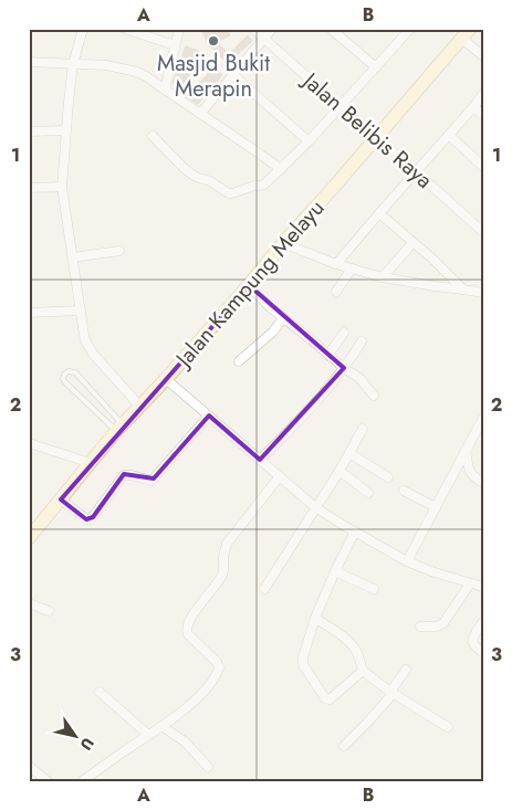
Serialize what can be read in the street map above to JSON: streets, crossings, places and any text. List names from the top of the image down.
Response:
{
  "streets": {
    "main road": ["Jalan Kampung Melayu"],
    "street": ["Jalan Belibis Raya"]
  },
  "crossings": [
    ["Jalan Belibis Raya", "Jalan Kampung Melayu"]
  ],
  "places": ["Masjid Bukit Merapin"],
  "north": "bottom right",
  "grid": {
    "columns": ["A", "B"],
    "rows": ["1", "2", "3"]
  }
}
